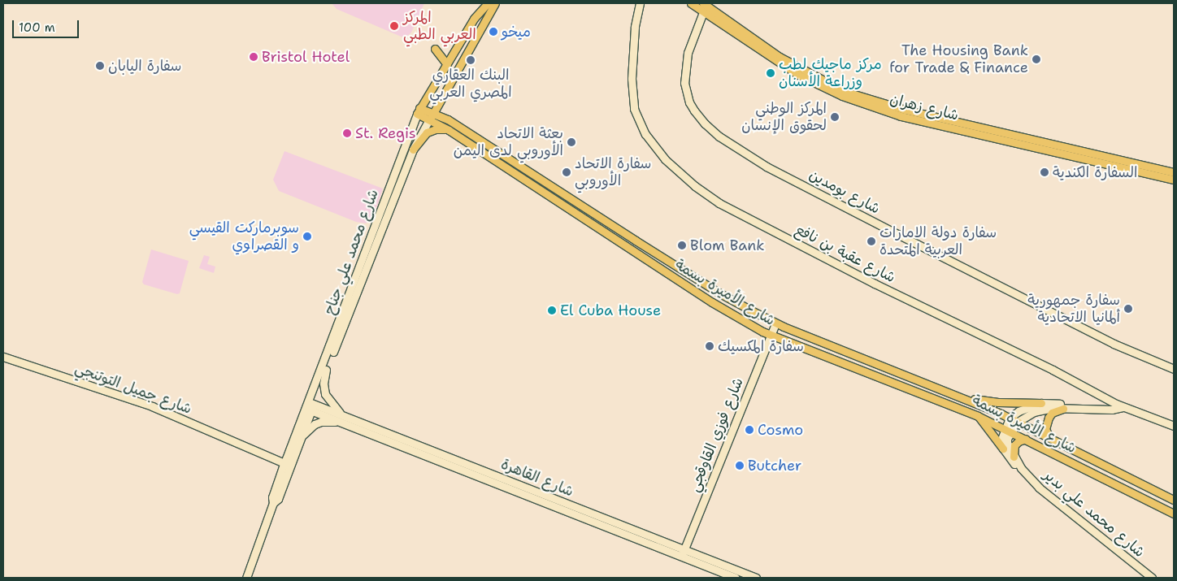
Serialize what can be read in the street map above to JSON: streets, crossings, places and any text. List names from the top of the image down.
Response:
{
  "streets": {
    "main road": ["شارع زهران", "شارع محمد علي جناح", "شارع الأميرة بسمة"],
    "street": [
      "شارع بومدين",
      "شارع عقبة بن نافع",
      "شارع جميل التوتنجي",
      "شارع فوزي القاوقجي",
      "شارع القاهرة",
      "شارع محمد علي بدير"
    ]
  },
  "crossings": [
    ["شارع زهران", "شارع بومدين"],
    ["شارع محمد علي جناح", "شارع الأميرة بسمة"],
    ["شارع محمد علي جناح", "شارع جميل التوتنجي"],
    ["شارع محمد علي جناح", "شارع القاهرة"],
    ["شارع الأميرة بسمة", "شارع فوزي القاوقجي"],
    ["شارع الأميرة بسمة", "شارع محمد علي بدير"],
    ["شارع فوزي القاوقجي", "شارع القاهرة"]
  ],
  "places": [
    "المركز العربي الطبي",
    "ميخو",
    "Bristol Hotel",
    "The Housing Bank for Trade & Finance",
    "البنك العقاري المصري العربي",
    "سفارة اليابان",
    "مركز ماجيك لطب وزراعة الأسنان",
    "المركز الوطني لحقوق الإنسان",
    "St. Regis",
    "بعثة الاتحاد الأوروبي لدى اليمن",
    "سفارة الاتحاد الأوروبي",
    "السفارة الكندية",
    "سوبرماركت القيسي و القصراوي",
    "سفارة دولة الامارات العربية المتحدة",
    "Blom Bank",
    "سفارة جمهورية ألمانيا الاتحادية",
    "El Cuba House",
    "سفارة المكسيك",
    "Cosmo",
    "Butcher"
  ],
  "scale_bar": "100 m"
}
